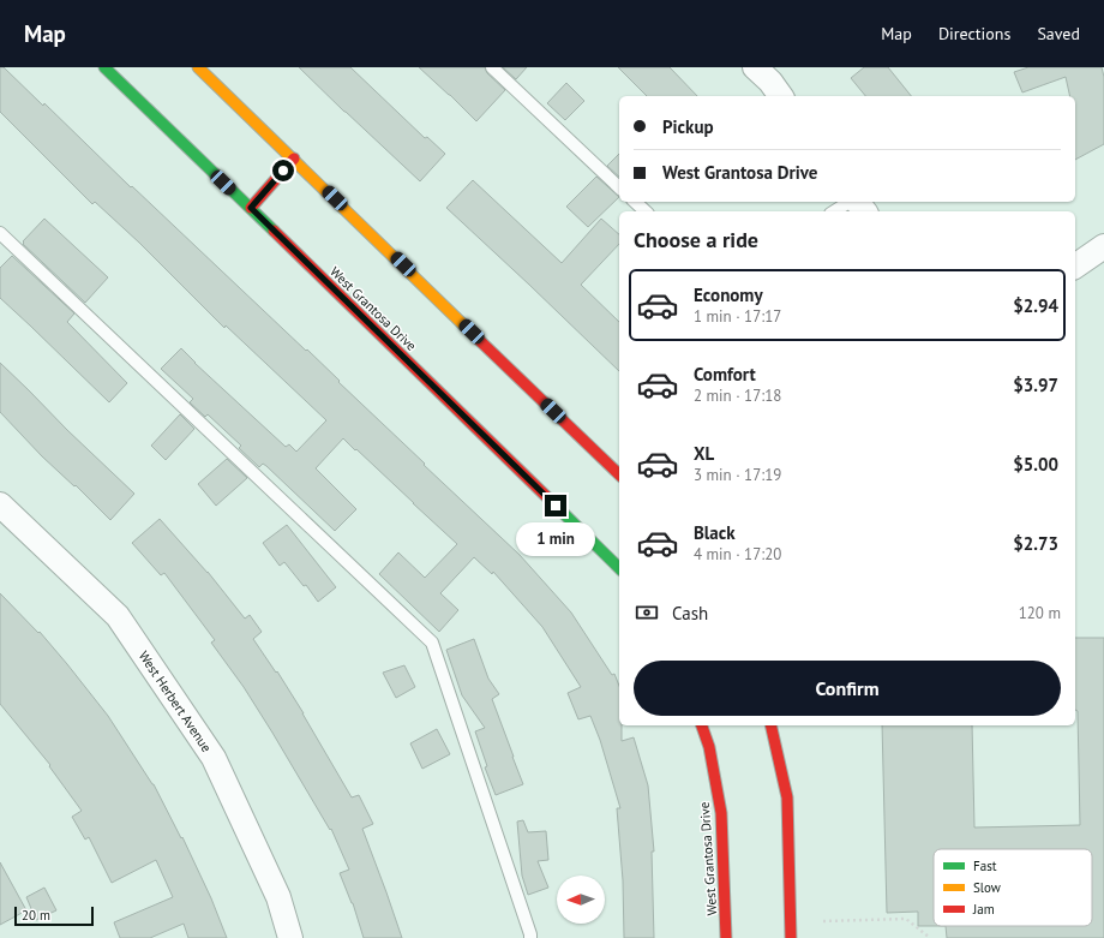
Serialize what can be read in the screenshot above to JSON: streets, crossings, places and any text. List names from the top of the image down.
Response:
{
  "streets": {
    "street": ["West Grantosa Drive", "West Herbert Avenue"]
  },
  "legend": ["Fast", "Slow", "Jam"],
  "scale_bar": "20 m",
  "north": "left",
  "page": {
    "header": "Map",
    "nav": ["Map", "Directions", "Saved"],
    "banner": ["Pickup", "West Grantosa Drive"],
    "heading": "Choose a ride",
    "list": [
      {
        "name": "Economy",
        "note": "1 min · 17:17",
        "value": "$2.94"
      },
      {
        "name": "Comfort",
        "note": "2 min · 17:18",
        "value": "$3.97"
      },
      {
        "name": "XL",
        "note": "3 min · 17:19",
        "value": "$5.00"
      },
      {
        "name": "Black",
        "note": "4 min · 17:20",
        "value": "$2.73"
      }
    ],
    "bubble": "1 min",
    "pay": ["Cash", "120 m"],
    "buttons": "Confirm",
    "scale": "20 m"
  }
}
